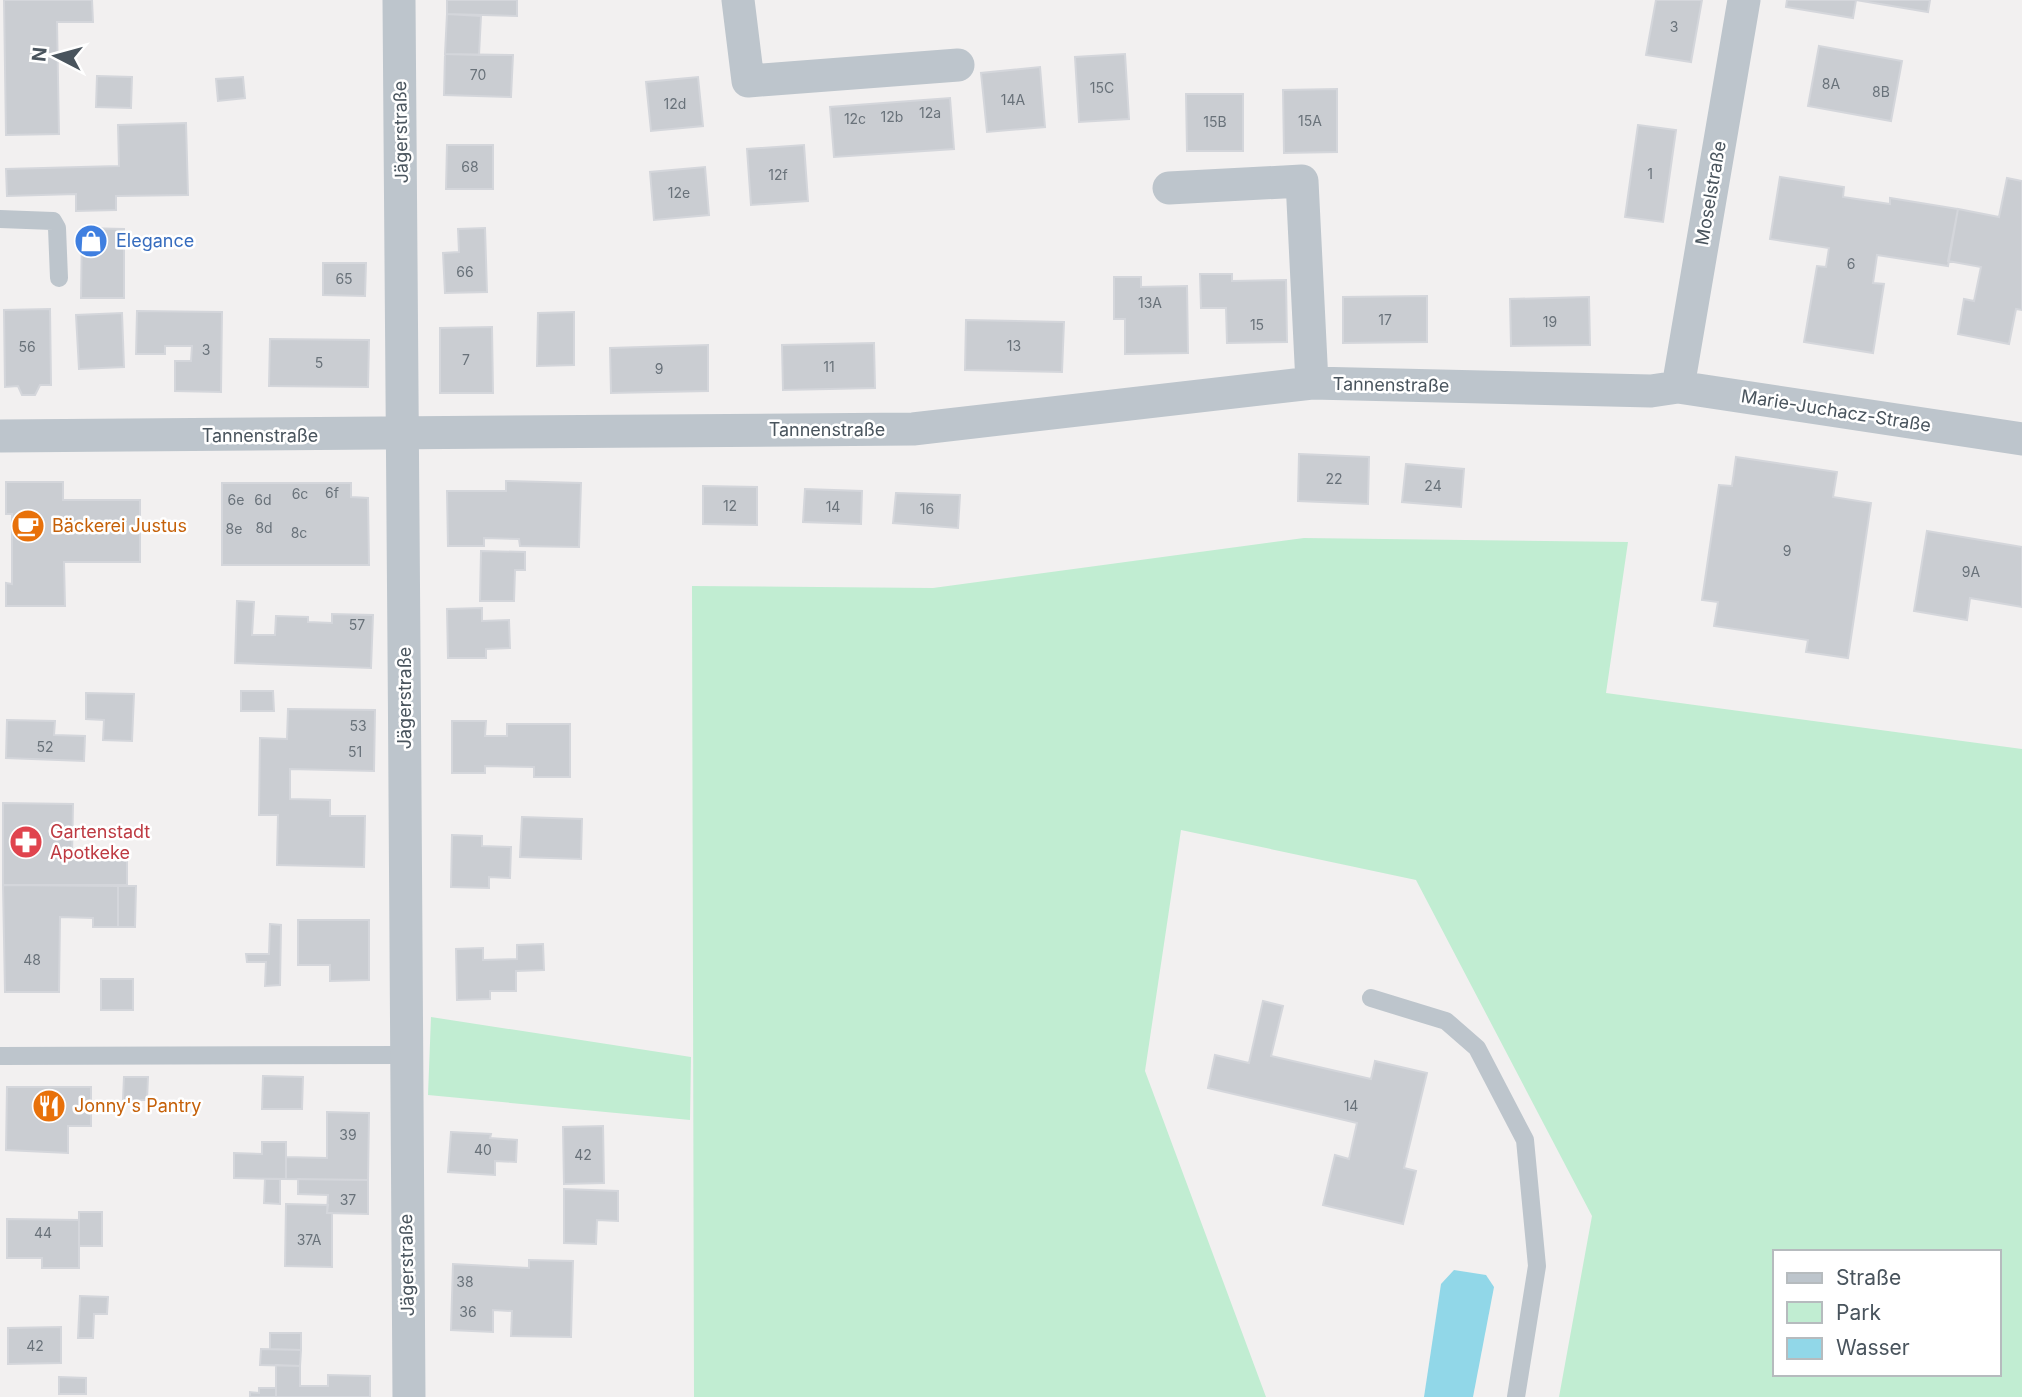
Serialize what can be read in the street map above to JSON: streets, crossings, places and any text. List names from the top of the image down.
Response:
{
  "streets": {
    "street": [
      "Jägerstraße",
      "Moselstraße",
      "Tannenstraße",
      "Marie-Juchacz-Straße"
    ]
  },
  "crossings": [
    ["Jägerstraße", "Tannenstraße"],
    ["Moselstraße", "Tannenstraße"],
    ["Moselstraße", "Marie-Juchacz-Straße"],
    ["Tannenstraße", "Marie-Juchacz-Straße"]
  ],
  "places": {
    "shop": ["Elegance"],
    "cafe": ["Bäckerei Justus"],
    "pharmacy": ["Gartenstadt Apotkeke"],
    "restaurant": ["Jonny's Pantry"]
  },
  "house_numbers": [
    "3",
    "70",
    "8A",
    "15C",
    "8B",
    "14A",
    "12d",
    "12a",
    "12b",
    "12c",
    "15A",
    "15B",
    "68",
    "1",
    "12f",
    "12e",
    "6",
    "66",
    "65",
    "13A",
    "17",
    "19",
    "15",
    "13",
    "56",
    "3",
    "7",
    "5",
    "11",
    "9",
    "22",
    "24",
    "6f",
    "6c",
    "6e",
    "6d",
    "12",
    "14",
    "16",
    "8d",
    "8e",
    "8c",
    "9",
    "9A",
    "57",
    "53",
    "52",
    "51",
    "48",
    "14",
    "39",
    "40",
    "42",
    "37",
    "44",
    "37A",
    "38",
    "36",
    "42"
  ],
  "legend": ["Straße", "Park", "Wasser"],
  "north": "left"
}
